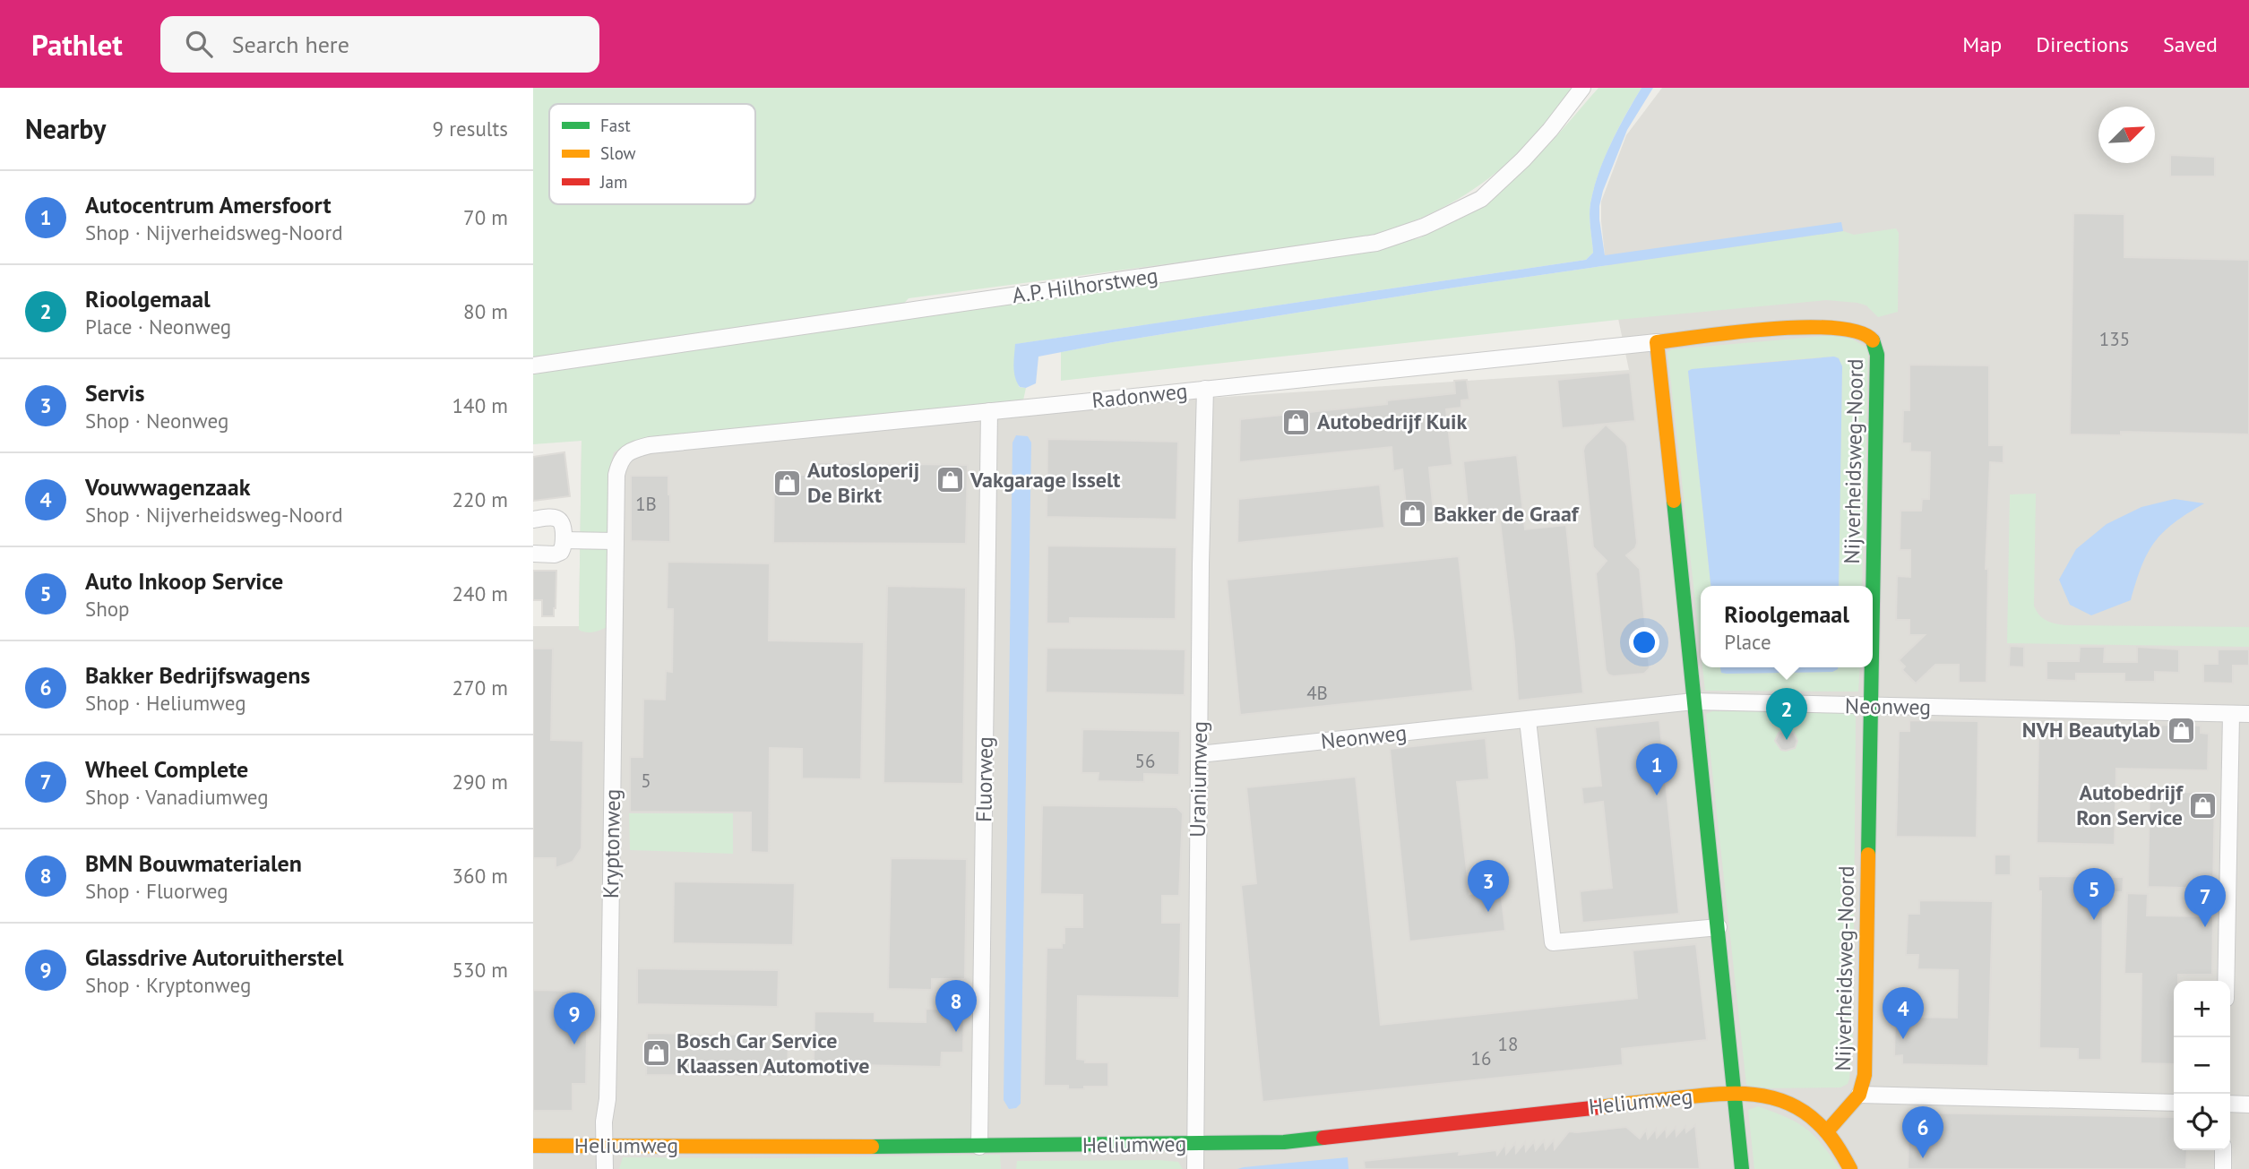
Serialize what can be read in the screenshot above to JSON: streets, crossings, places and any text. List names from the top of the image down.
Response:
{
  "streets": {
    "street": [
      "A.P. Hilhorstweg",
      "Radonweg",
      "Nijverheidsweg-Noord",
      "Neonweg",
      "Fluorweg",
      "Uraniumweg",
      "Kryptonweg",
      "Heliumweg"
    ]
  },
  "crossings": [
    ["Radonweg", "Nijverheidsweg-Noord"],
    ["Radonweg", "Fluorweg"],
    ["Radonweg", "Uraniumweg"],
    ["Radonweg", "Kryptonweg"],
    ["Nijverheidsweg-Noord", "Neonweg"],
    ["Neonweg", "Uraniumweg"],
    ["Fluorweg", "Heliumweg"],
    ["Uraniumweg", "Heliumweg"],
    ["Kryptonweg", "Heliumweg"]
  ],
  "places": {
    "shop": [
      "Autobedrijf Kuik",
      "Vakgarage Isselt",
      "Autosloperij De Birkt",
      "Bakker de Graaf",
      "NVH Beautylab",
      "Autobedrijf Ron Service",
      "Bosch Car Service Klaassen Automotive"
    ]
  },
  "house_numbers": [
    "135",
    "1B",
    "4B",
    "56",
    "5",
    "18",
    "16"
  ],
  "legend": ["Fast", "Slow", "Jam"],
  "north": "top right",
  "page": {
    "header": "Pathlet",
    "search": "Search here",
    "nav": ["Map", "Directions", "Saved"],
    "heading": ["Nearby", "9 results"],
    "list": [
      {
        "mark": "1",
        "name": "Autocentrum Amersfoort",
        "note": "Shop · Nijverheidsweg-Noord",
        "value": "70 m"
      },
      {
        "mark": "2",
        "name": "Rioolgemaal",
        "note": "Place · Neonweg",
        "value": "80 m"
      },
      {
        "mark": "3",
        "name": "Servis",
        "note": "Shop · Neonweg",
        "value": "140 m"
      },
      {
        "mark": "4",
        "name": "Vouwwagenzaak",
        "note": "Shop · Nijverheidsweg-Noord",
        "value": "220 m"
      },
      {
        "mark": "5",
        "name": "Auto Inkoop Service",
        "note": "Shop",
        "value": "240 m"
      },
      {
        "mark": "6",
        "name": "Bakker Bedrijfswagens",
        "note": "Shop · Heliumweg",
        "value": "270 m"
      },
      {
        "mark": "7",
        "name": "Wheel Complete",
        "note": "Shop · Vanadiumweg",
        "value": "290 m"
      },
      {
        "mark": "8",
        "name": "BMN Bouwmaterialen",
        "note": "Shop · Fluorweg",
        "value": "360 m"
      },
      {
        "mark": "9",
        "name": "Glassdrive Autoruitherstel",
        "note": "Shop · Kryptonweg",
        "value": "530 m"
      }
    ],
    "popup": ["Rioolgemaal", "Place"],
    "pins": [
      "2",
      "1",
      "3",
      "5",
      "7",
      "8",
      "4",
      "9",
      "6"
    ],
    "map_buttons": ["+", "−"]
  }
}
